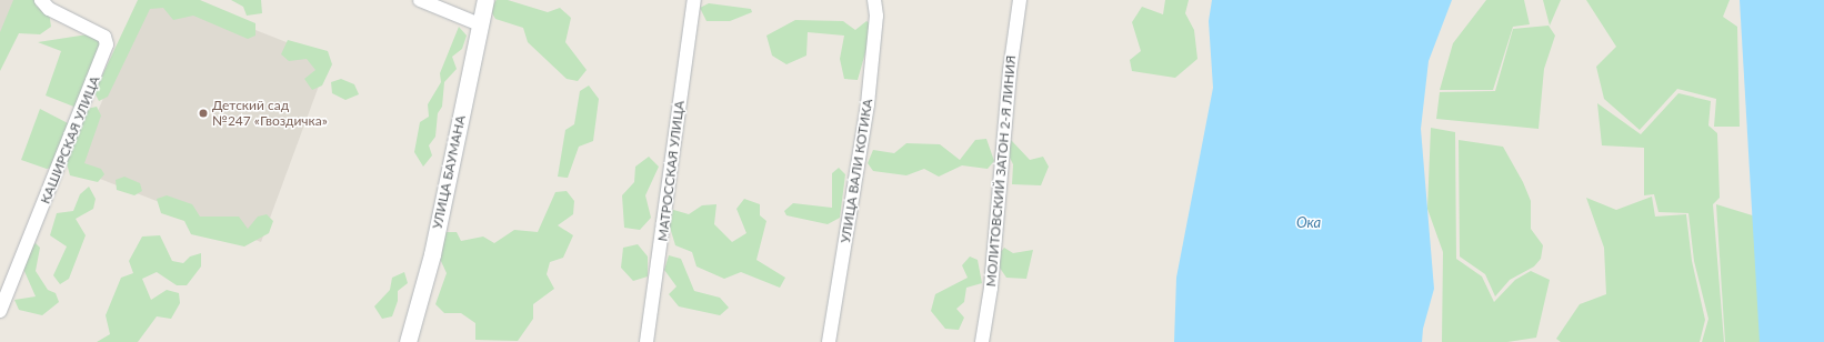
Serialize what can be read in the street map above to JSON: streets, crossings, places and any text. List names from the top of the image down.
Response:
{
  "streets": {
    "street": [
      "КАШИРСКАЯ УЛИЦА",
      "МАТРОССКАЯ УЛИЦА",
      "УЛИЦА ВАЛИ КОТИКА",
      "МОЛИТОВСКИЙ ЗАТОН 2-Я ЛИНИЯ",
      "УЛИЦА БАУМАНА"
    ]
  },
  "water": ["Ока"],
  "places": ["Детский сад №247 «Гвоздичка»"]
}
